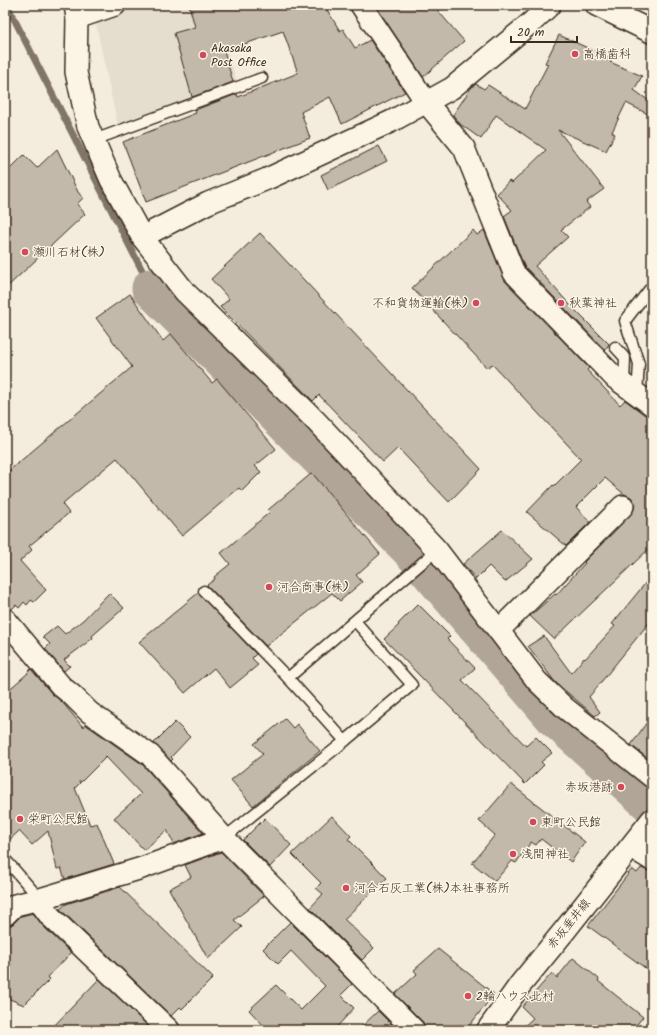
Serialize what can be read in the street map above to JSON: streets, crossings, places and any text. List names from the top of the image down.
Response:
{
  "streets": {
    "main road": ["赤坂垂井線"]
  },
  "places": [
    "高橋歯科",
    "Akasaka Post Office",
    "瀬川石材(株)",
    "不和貨物運輸(株)",
    "秋葉神社",
    "河合商事(株)",
    "赤坂港跡",
    "栄町公民館",
    "東町公民館",
    "浅間神社",
    "河合石灰工業(株)本社事務所",
    "2輪ハウス北村"
  ],
  "scale_bar": "20 m"
}
